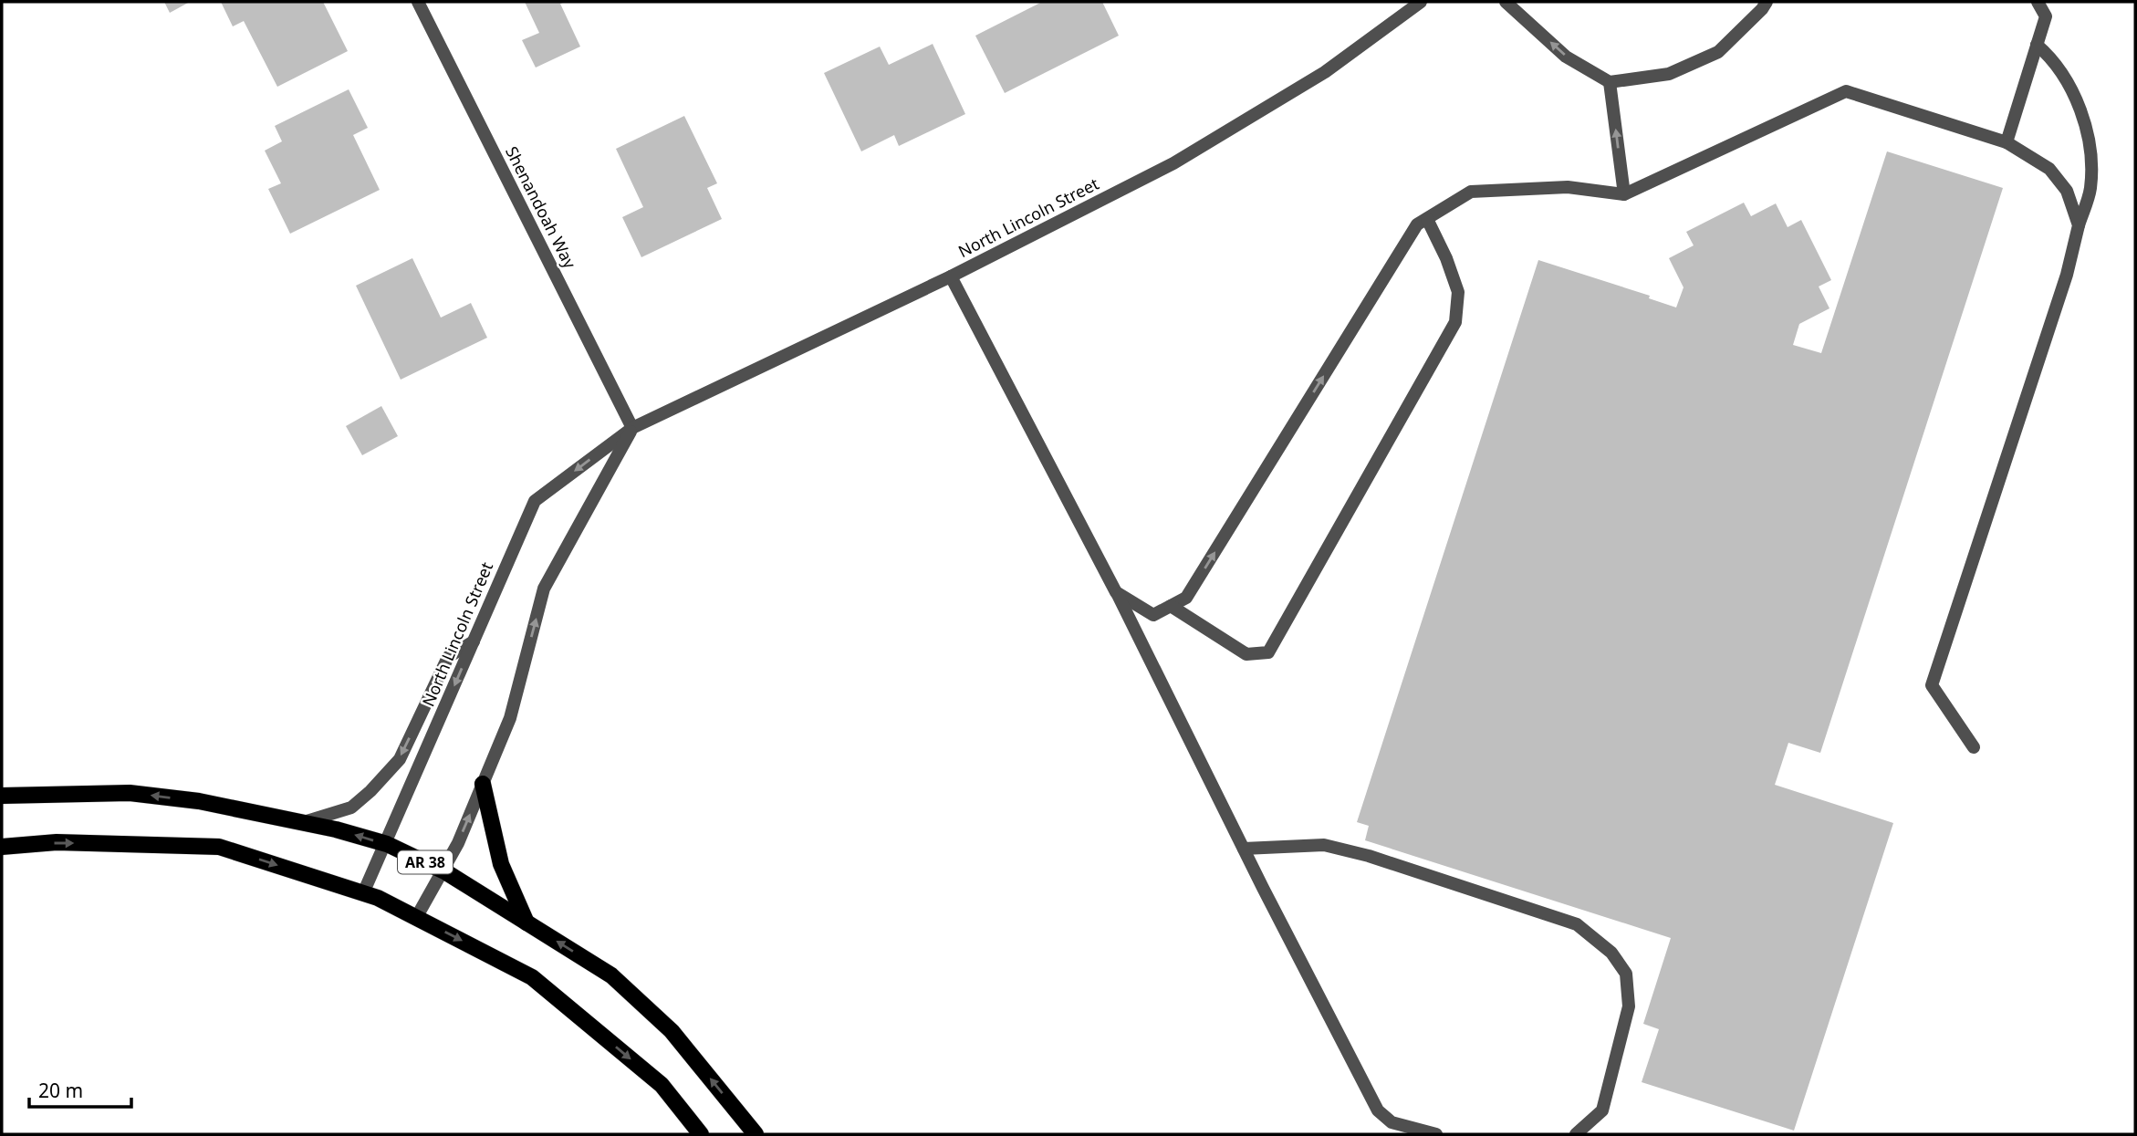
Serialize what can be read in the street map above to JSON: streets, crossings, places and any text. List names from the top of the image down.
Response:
{
  "streets": {
    "main road": ["AR 38"],
    "street": ["Shenandoah Way", "North Lincoln Street"]
  },
  "crossings": [
    ["Shenandoah Way", "North Lincoln Street"],
    ["North Lincoln Street", "AR 38"]
  ],
  "scale_bar": "20 m"
}
